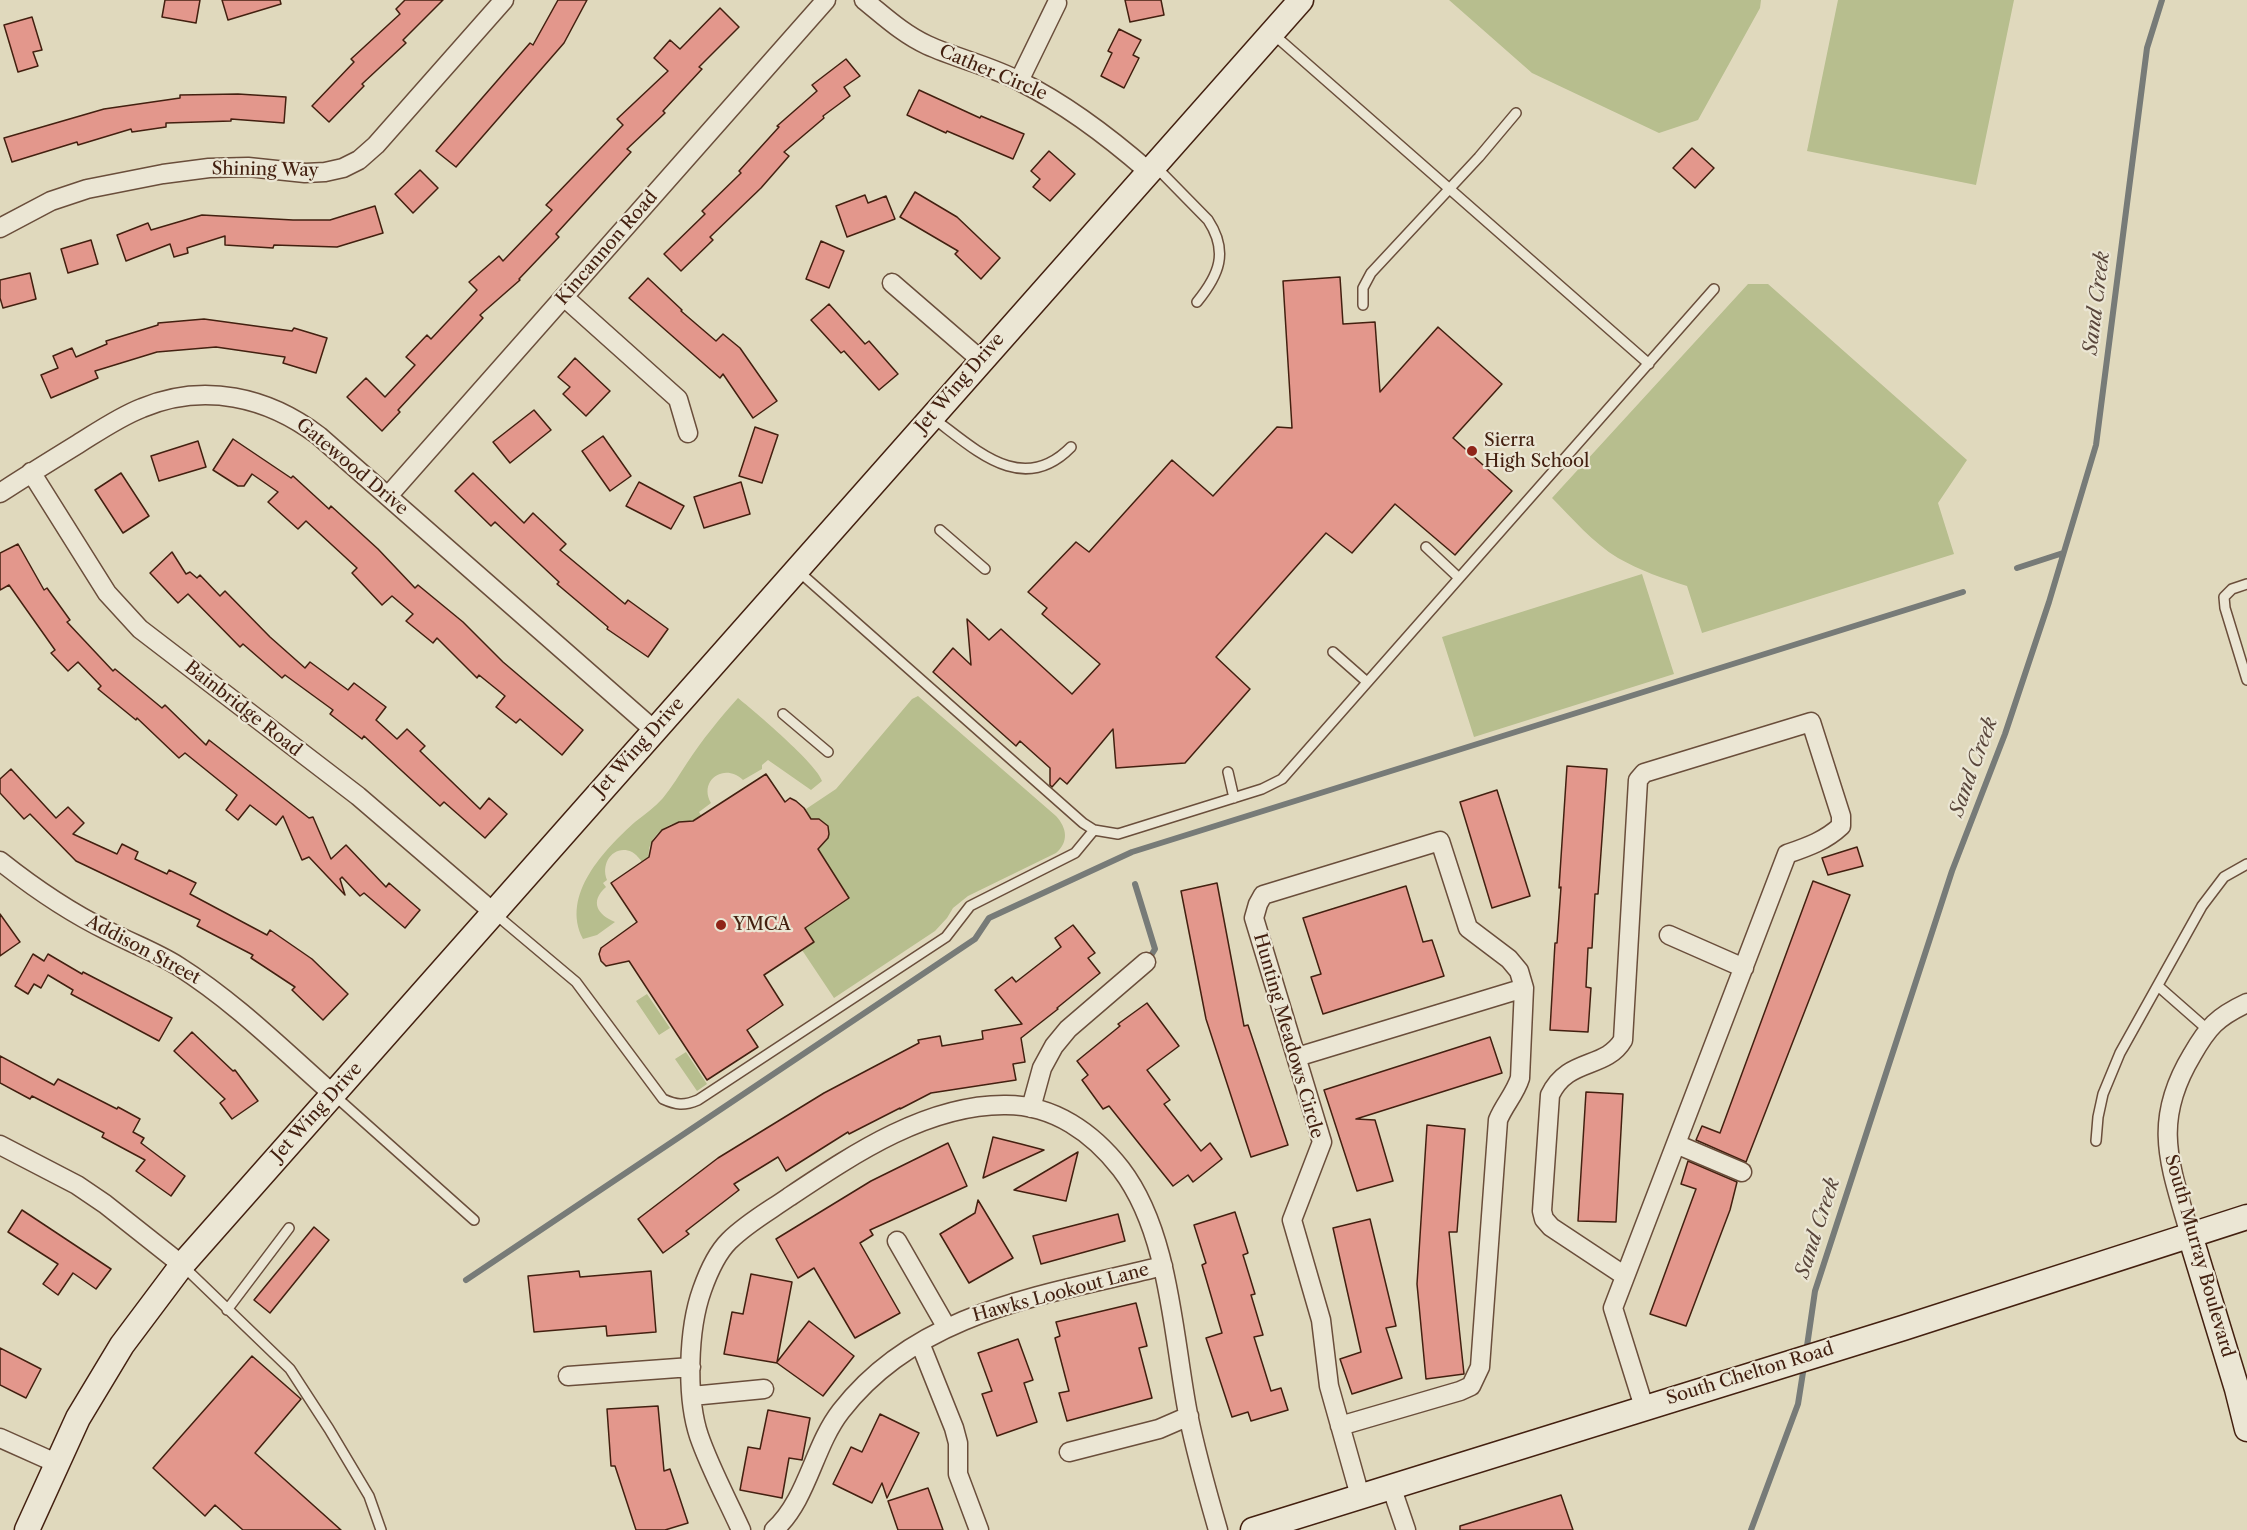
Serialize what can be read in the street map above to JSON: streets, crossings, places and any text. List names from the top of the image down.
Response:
{
  "streets": {
    "main road": ["Jet Wing Drive", "South Murray Boulevard", "South Chelton Road"],
    "street": [
      "Cather Circle",
      "Shining Way",
      "Kincannon Road",
      "Gatewood Drive",
      "Bainbridge Road",
      "Addison Street",
      "Hunting Meadows Circle",
      "Hawks Lookout Lane"
    ]
  },
  "crossings": [
    ["Cather Circle", "Jet Wing Drive"],
    ["Kincannon Road", "Gatewood Drive"],
    ["Jet Wing Drive", "Gatewood Drive"],
    ["Jet Wing Drive", "Bainbridge Road"],
    ["Jet Wing Drive", "Addison Street"],
    ["Gatewood Drive", "Bainbridge Road"],
    ["Hunting Meadows Circle", "South Chelton Road"],
    ["South Murray Boulevard", "South Chelton Road"]
  ],
  "water": ["Sand Creek"],
  "places": ["Sierra High School", "YMCA"]
}
